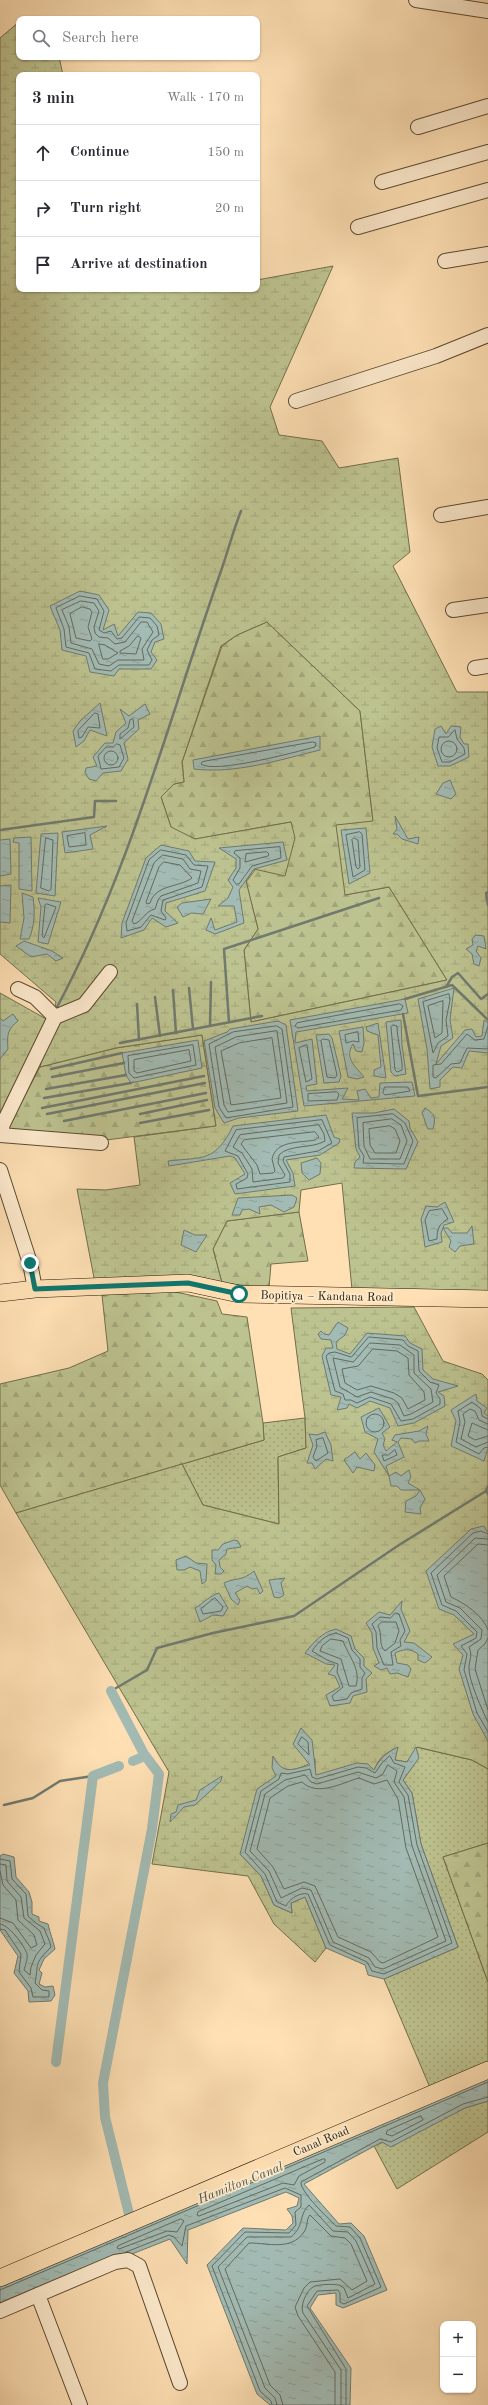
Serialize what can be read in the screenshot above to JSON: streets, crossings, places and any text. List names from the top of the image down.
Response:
{
  "streets": {
    "main road": ["Bopitiya – Kandana Road", "Canal Road"]
  },
  "water": ["Hamilton Canal"],
  "page": {
    "search": "Search here",
    "heading": ["3 min", "Walk · 170 m"],
    "list": [
      ["Continue", "150 m"],
      ["Turn right", "20 m"],
      "Arrive at destination"
    ],
    "map_buttons": ["+", "−"]
  }
}
